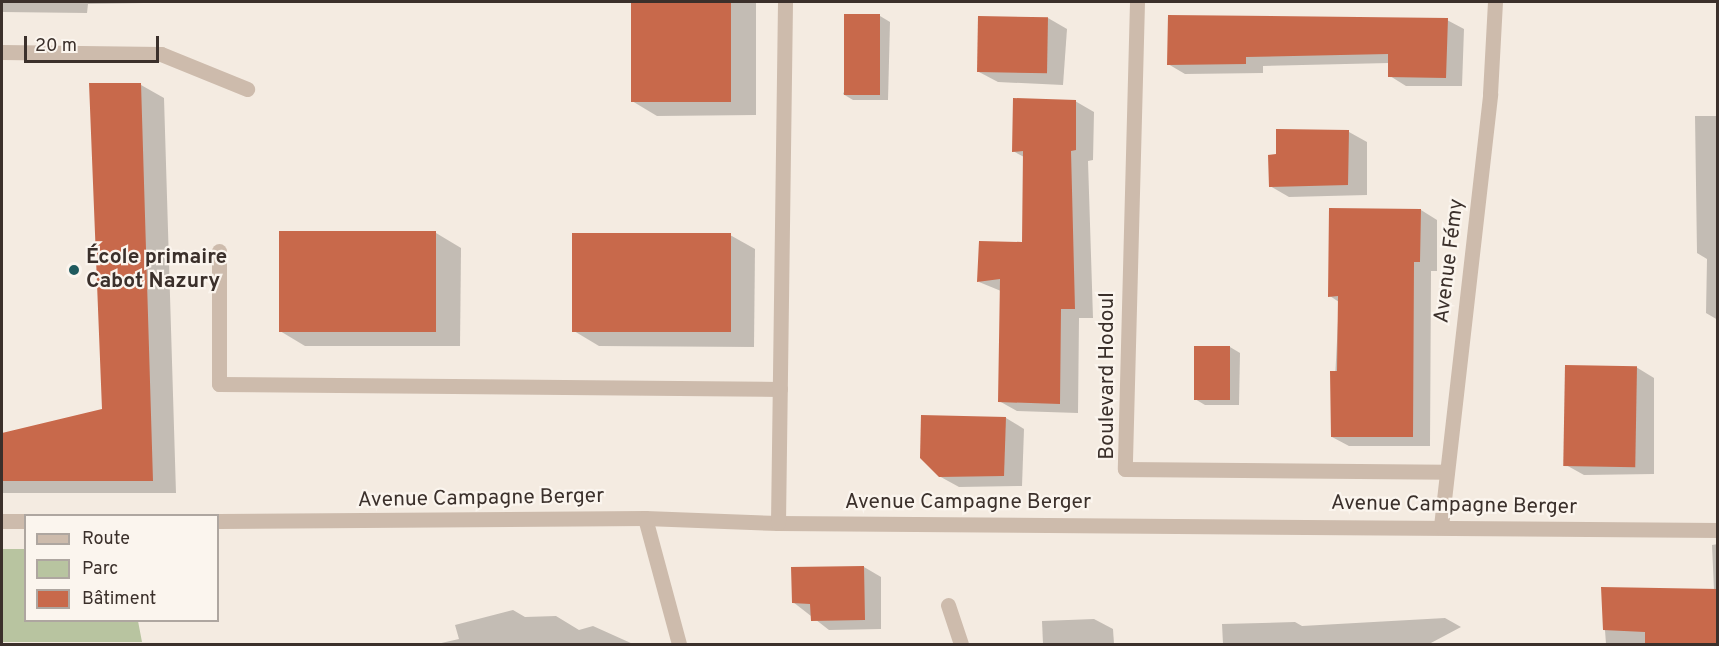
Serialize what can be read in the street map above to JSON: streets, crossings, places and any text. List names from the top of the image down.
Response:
{
  "streets": {
    "street": ["Avenue Fémy", "Boulevard Hodoul", "Avenue Campagne Berger"]
  },
  "crossings": [
    ["Avenue Fémy", "Boulevard Hodoul"],
    ["Avenue Fémy", "Avenue Campagne Berger"]
  ],
  "places": ["École primaire Cabot Nazury"],
  "legend": ["Route", "Parc", "Bâtiment"],
  "scale_bar": "20 m"
}
